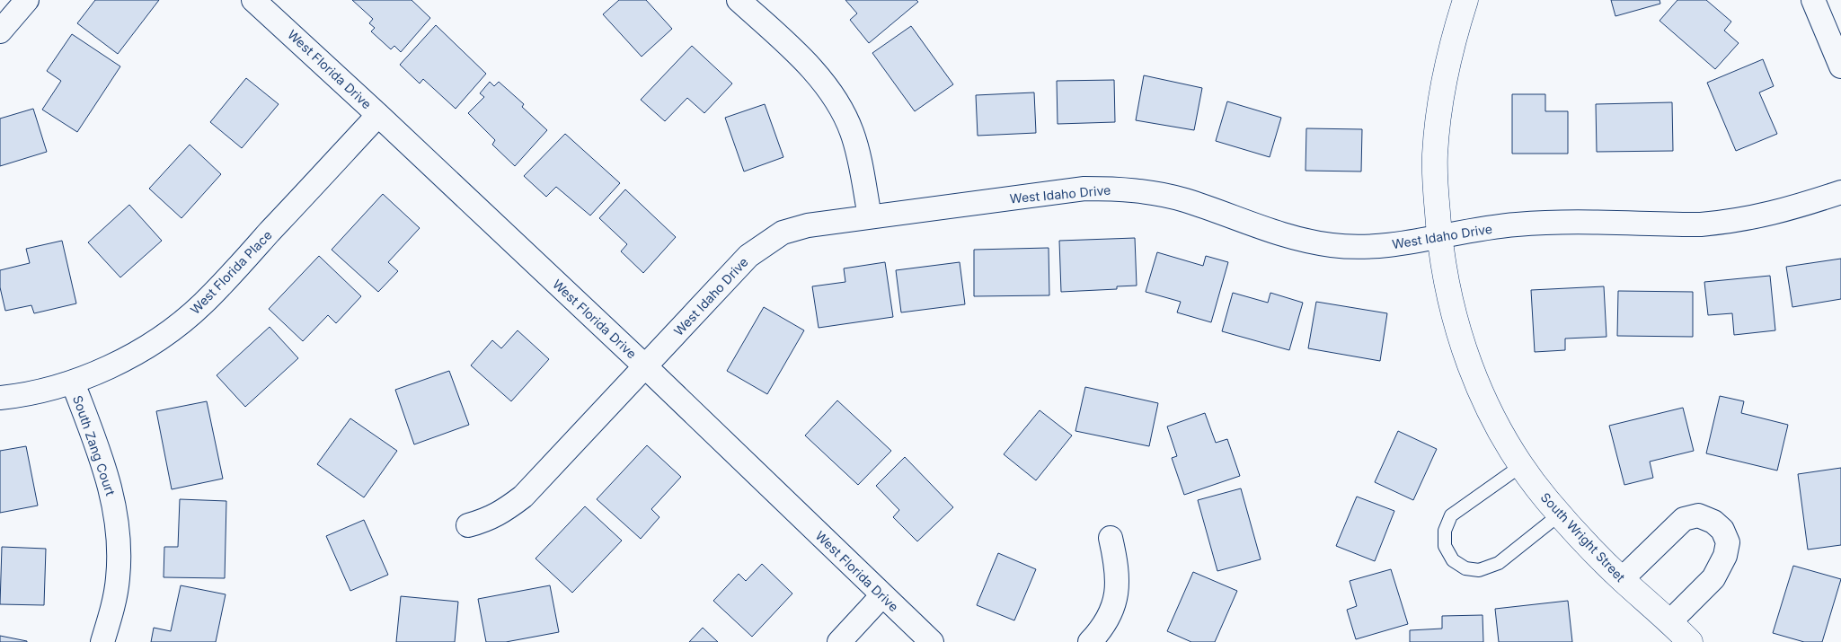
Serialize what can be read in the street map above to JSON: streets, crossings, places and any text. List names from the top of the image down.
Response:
{
  "streets": {
    "street": [
      "West Florida Drive",
      "West Idaho Drive",
      "West Florida Place",
      "South Zang Court",
      "South Wright Street"
    ]
  },
  "crossings": [
    ["West Florida Drive", "West Idaho Drive"],
    ["West Florida Drive", "West Florida Place"],
    ["West Idaho Drive", "South Wright Street"],
    ["West Florida Place", "South Zang Court"]
  ]
}
